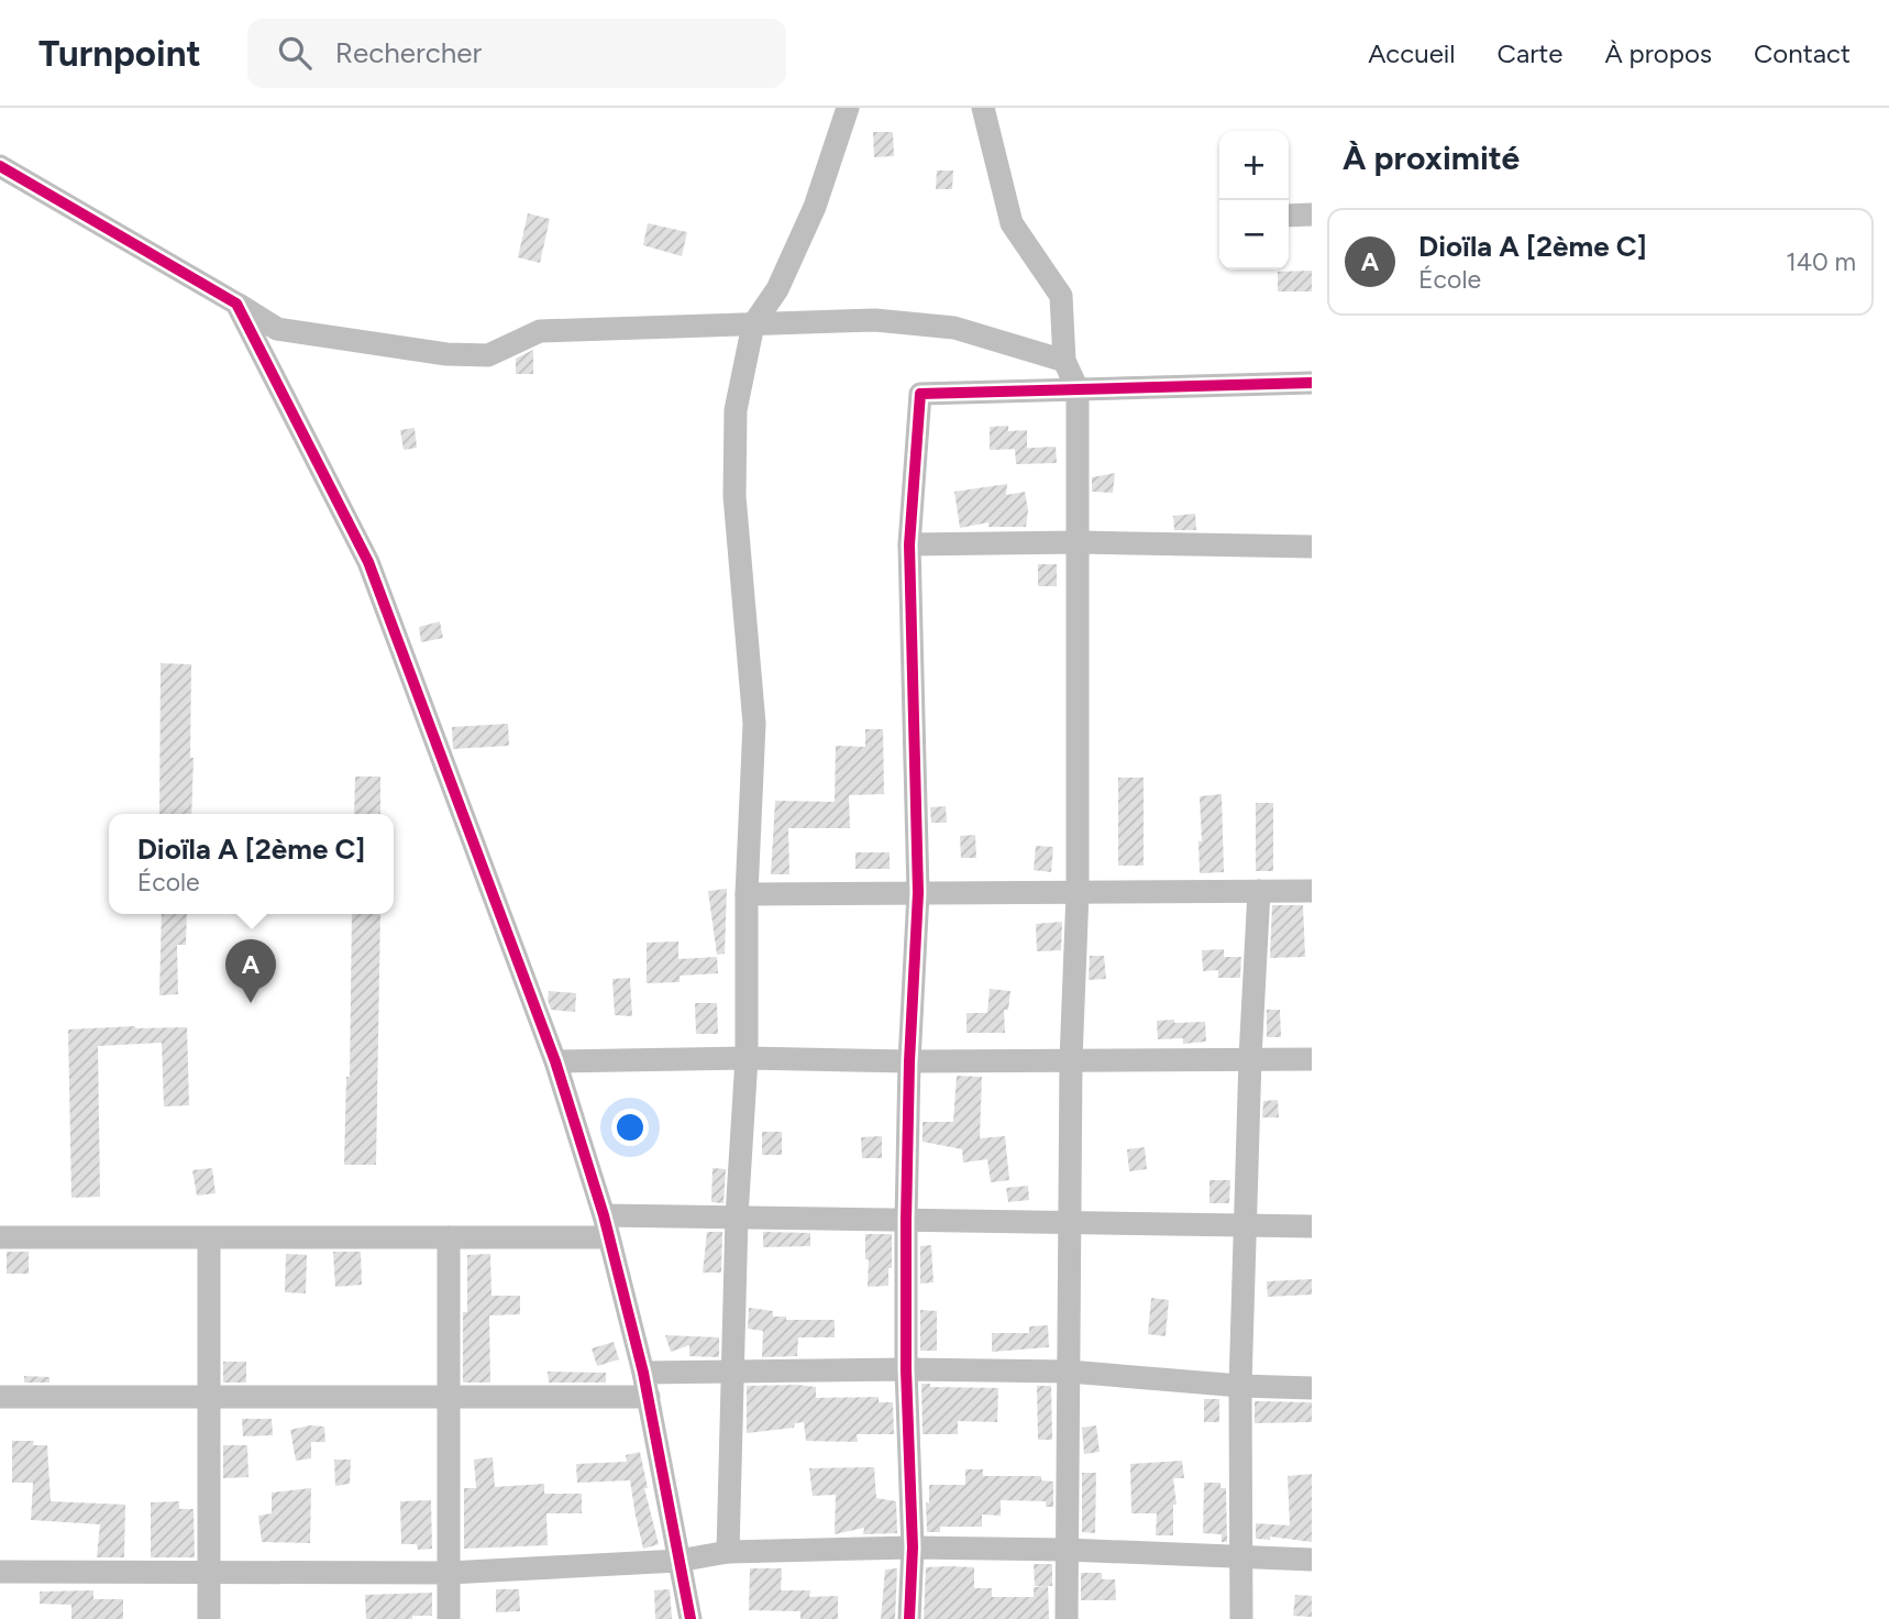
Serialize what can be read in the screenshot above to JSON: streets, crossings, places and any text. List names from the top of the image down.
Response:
{
  "page": {
    "header": "Turnpoint",
    "search": "Rechercher",
    "nav": [
      "Accueil",
      "Carte",
      "À propos",
      "Contact"
    ],
    "heading": "À proximité",
    "map_buttons": ["+", "−"],
    "list": [
      {
        "mark": "A",
        "name": "Dioïla A [2ème C]",
        "note": "École",
        "value": "140 m"
      }
    ],
    "popup": ["Dioïla A [2ème C]", "École"],
    "pins": "A"
  }
}
